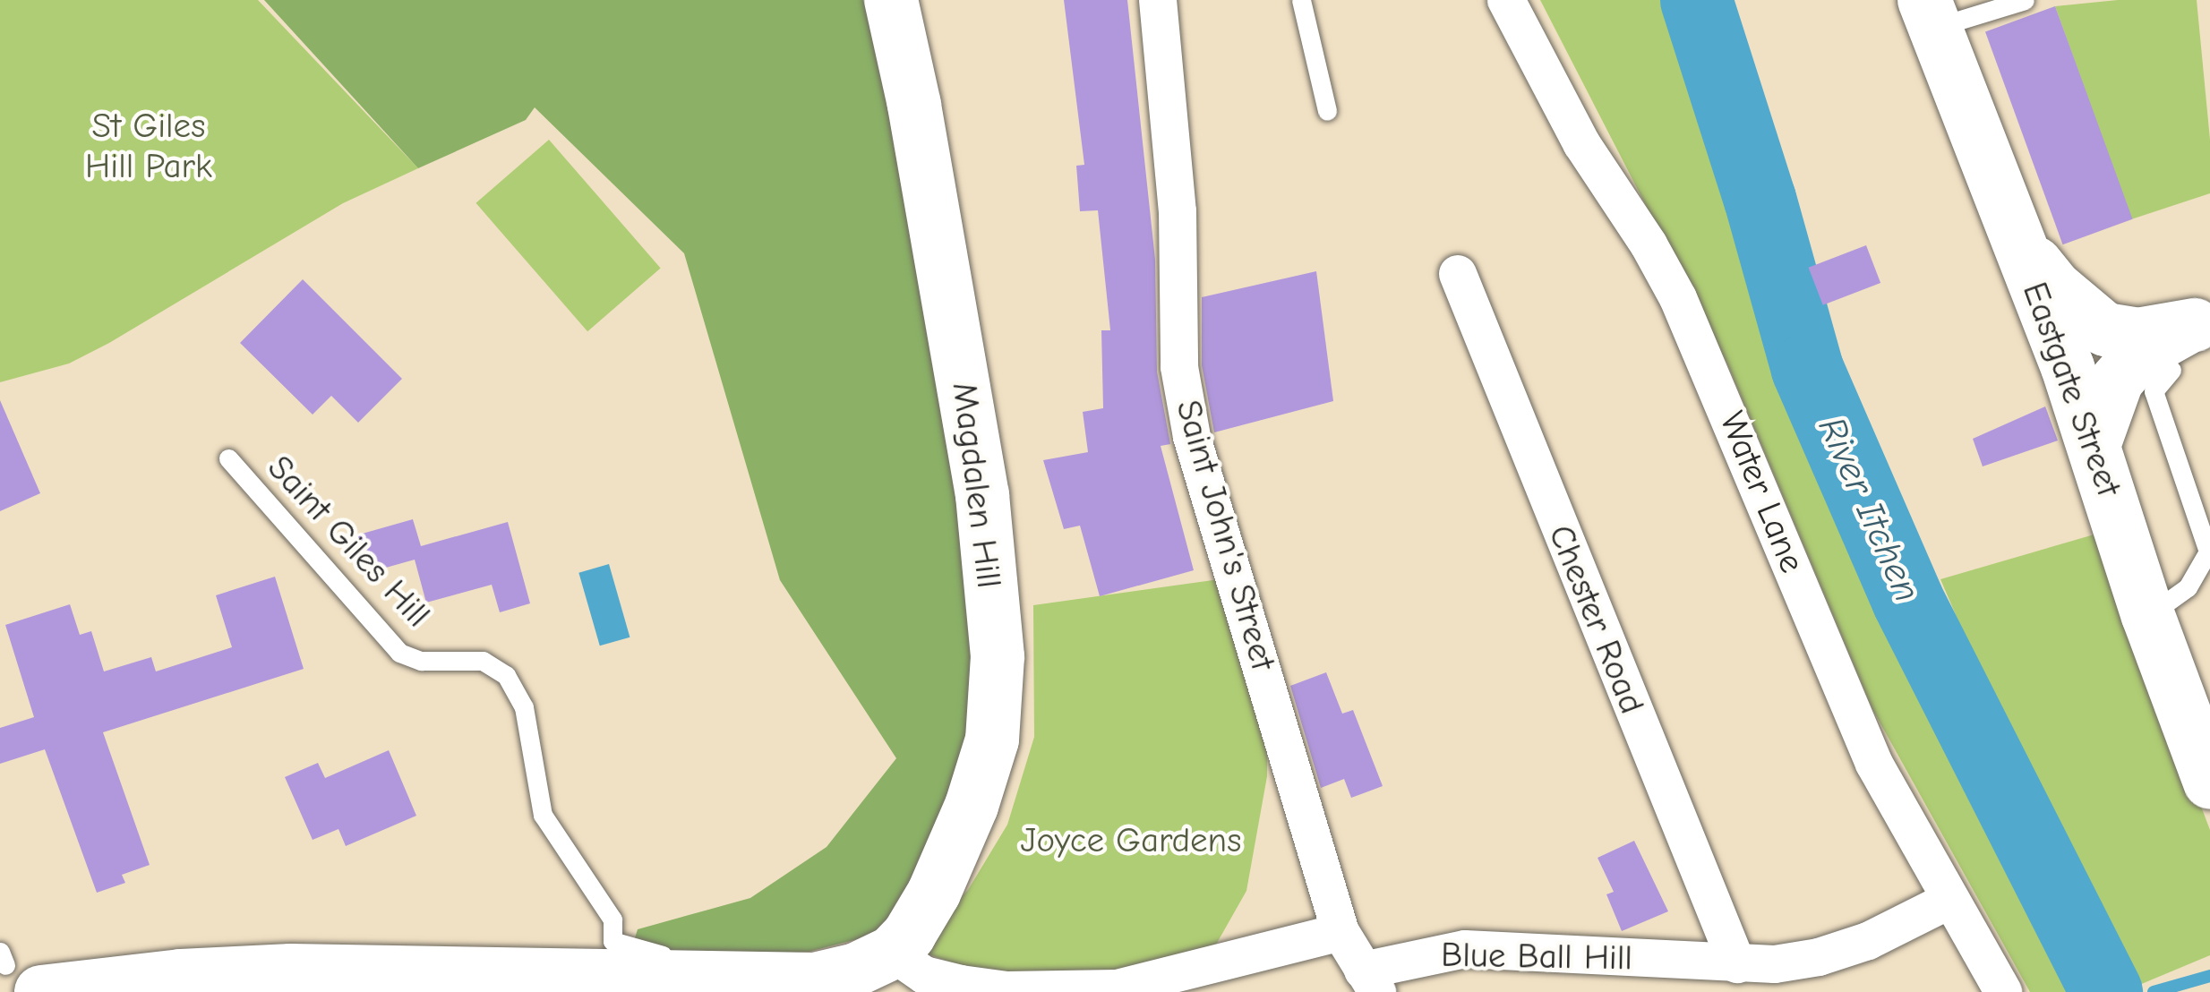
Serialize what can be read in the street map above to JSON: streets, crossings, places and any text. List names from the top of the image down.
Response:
{
  "streets": {
    "main road": ["Eastgate Street", "Magdalen Hill"],
    "street": [
      "Water Lane",
      "Saint John's Street",
      "Chester Road",
      "Blue Ball Hill"
    ],
    "lane": ["Saint Giles Hill"]
  },
  "crossings": [
    ["Water Lane", "Blue Ball Hill"],
    ["Saint John's Street", "Blue Ball Hill"],
    ["Chester Road", "Blue Ball Hill"]
  ],
  "water": ["River Itchen"],
  "parks": ["St Giles Hill Park", "Joyce Gardens"]
}
